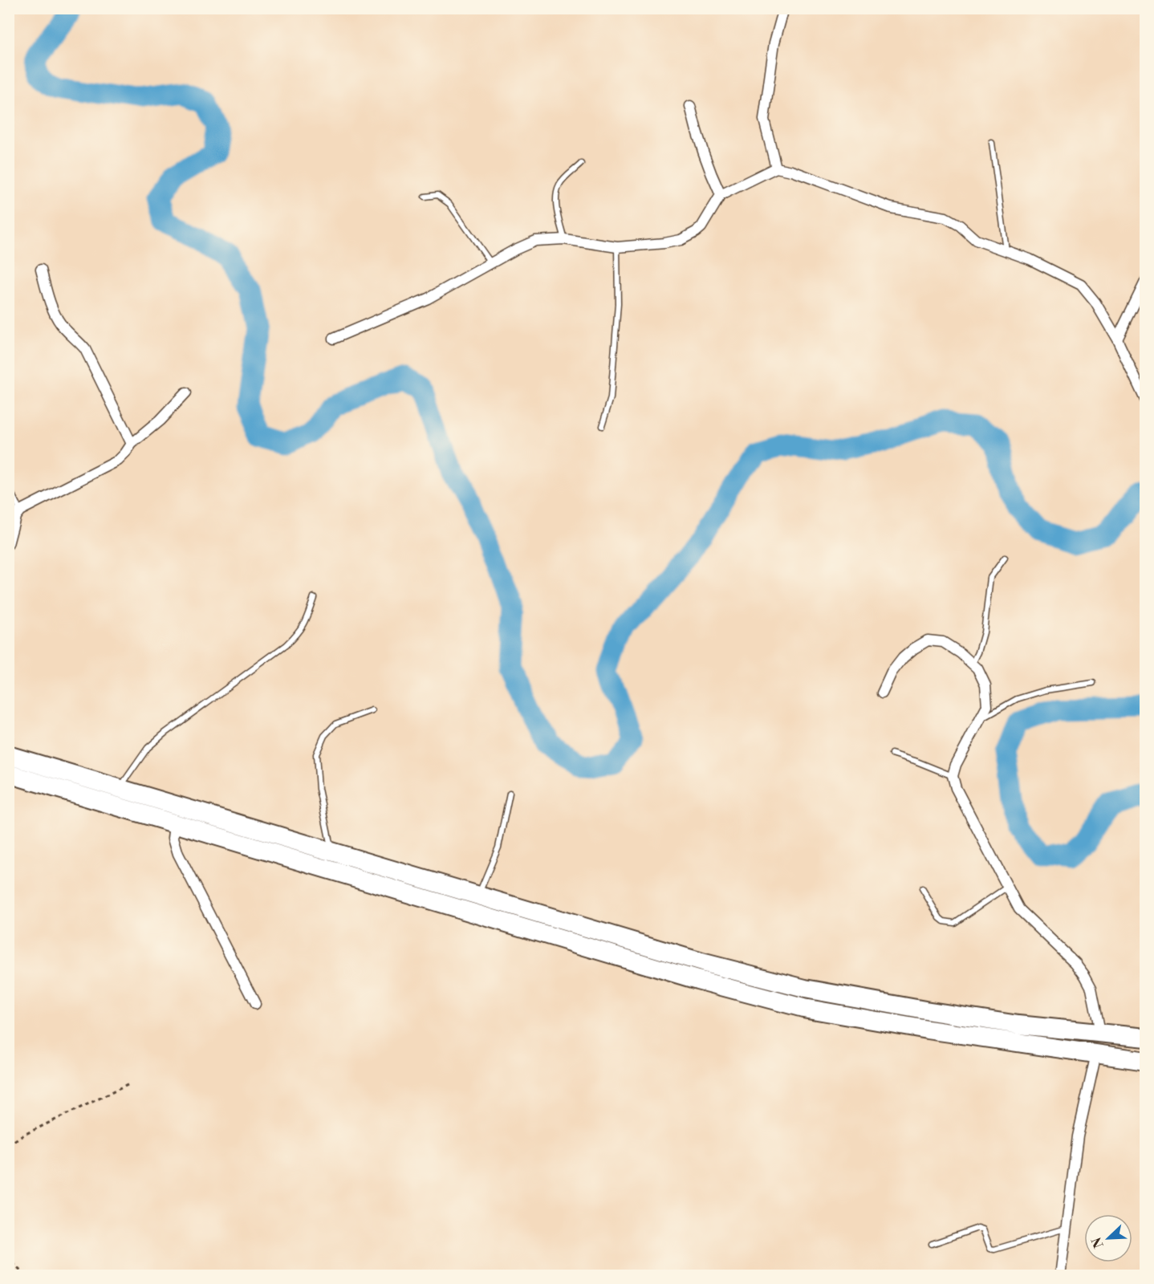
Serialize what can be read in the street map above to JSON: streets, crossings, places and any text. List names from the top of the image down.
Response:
{
  "north": "bottom left"
}
